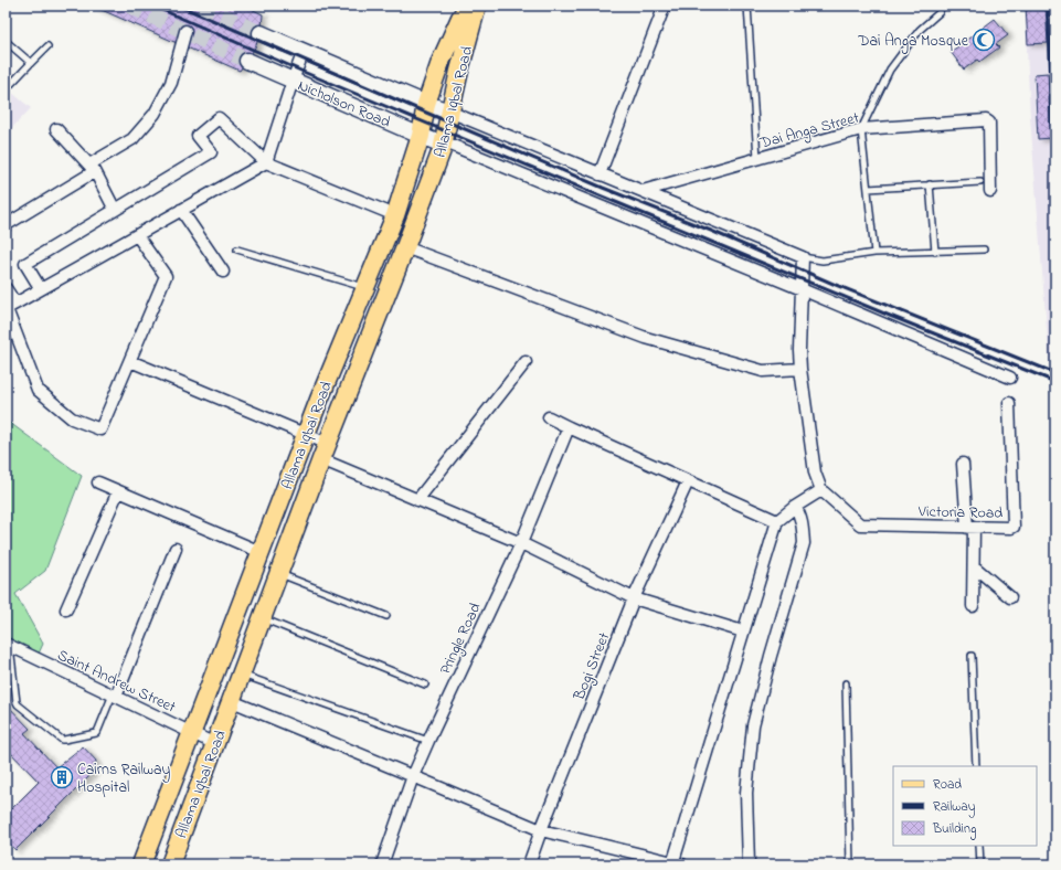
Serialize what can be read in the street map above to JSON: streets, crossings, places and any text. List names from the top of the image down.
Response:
{
  "streets": {
    "main road": ["Allama Iqbal Road", "Nicholson Road"],
    "street": [
      "Dai Anga Street",
      "Victoria Road",
      "Pringle Road",
      "Bogi Street",
      "Saint Andrew Street"
    ]
  },
  "crossings": [
    ["Allama Iqbal Road", "Nicholson Road"],
    ["Allama Iqbal Road", "Saint Andrew Street"]
  ],
  "places": {
    "mosque": ["Dai Anga Mosque"],
    "building": ["Cairns Railway Hospital"]
  },
  "legend": ["Road", "Railway", "Building"]
}
